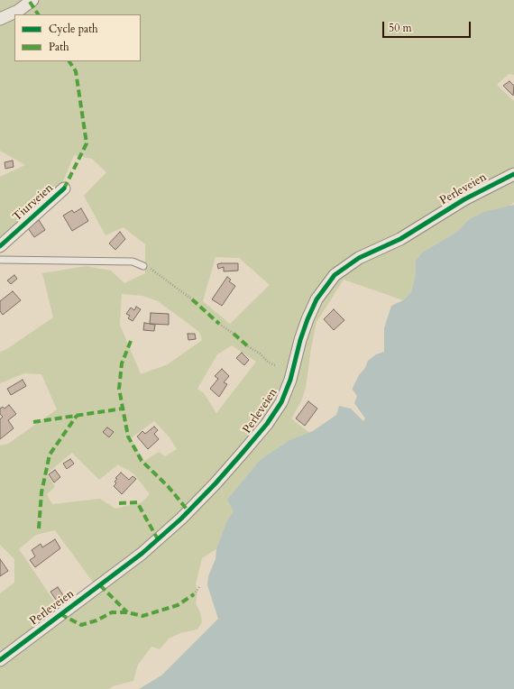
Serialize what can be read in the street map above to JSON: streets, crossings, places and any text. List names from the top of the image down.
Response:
{
  "streets": {
    "street": ["Perleveien", "Tiurveien"]
  },
  "legend": ["Cycle path", "Path"],
  "scale_bar": "50 m"
}
